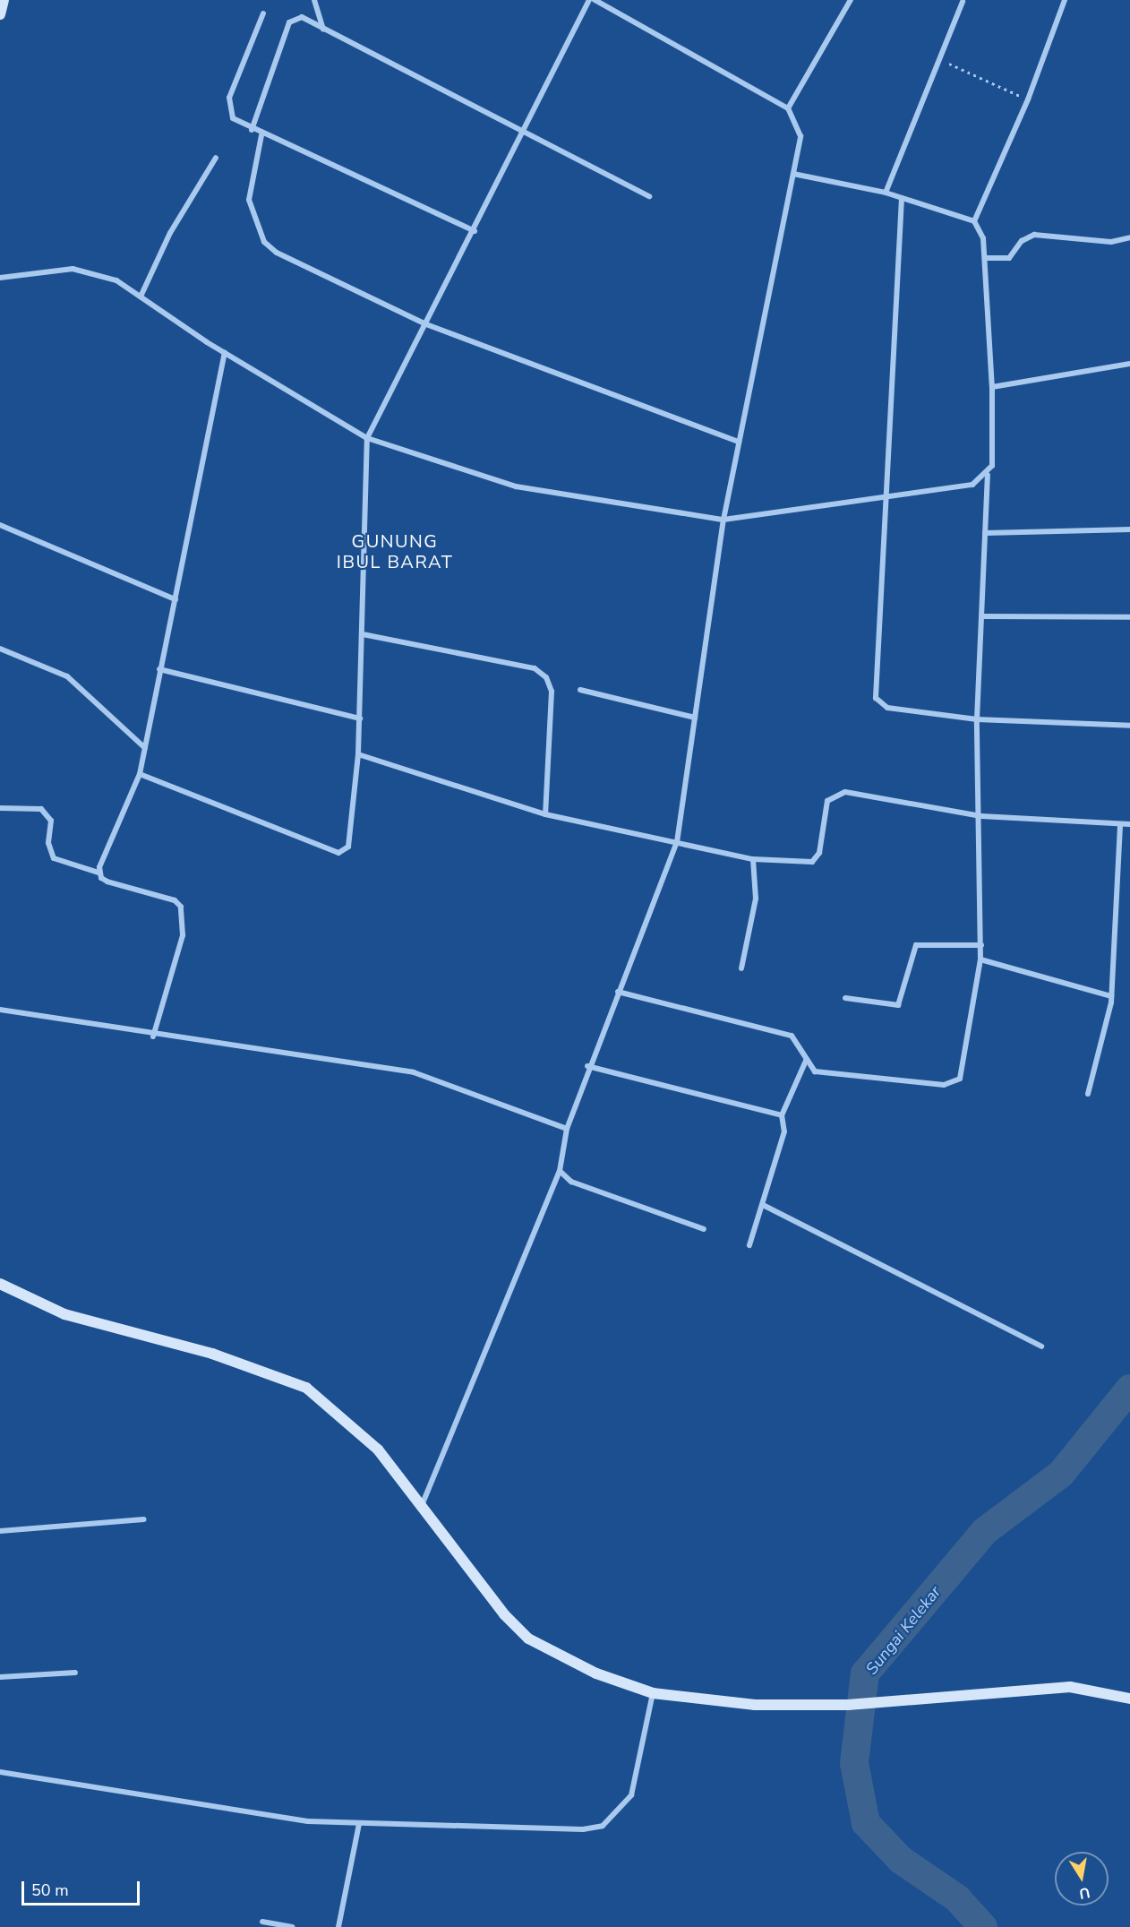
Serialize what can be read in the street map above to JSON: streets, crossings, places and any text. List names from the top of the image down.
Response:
{
  "districts": ["GUNUNG IBUL BARAT"],
  "water": ["Sungai Kelekar"],
  "scale_bar": "50 m",
  "north": "bottom"
}
